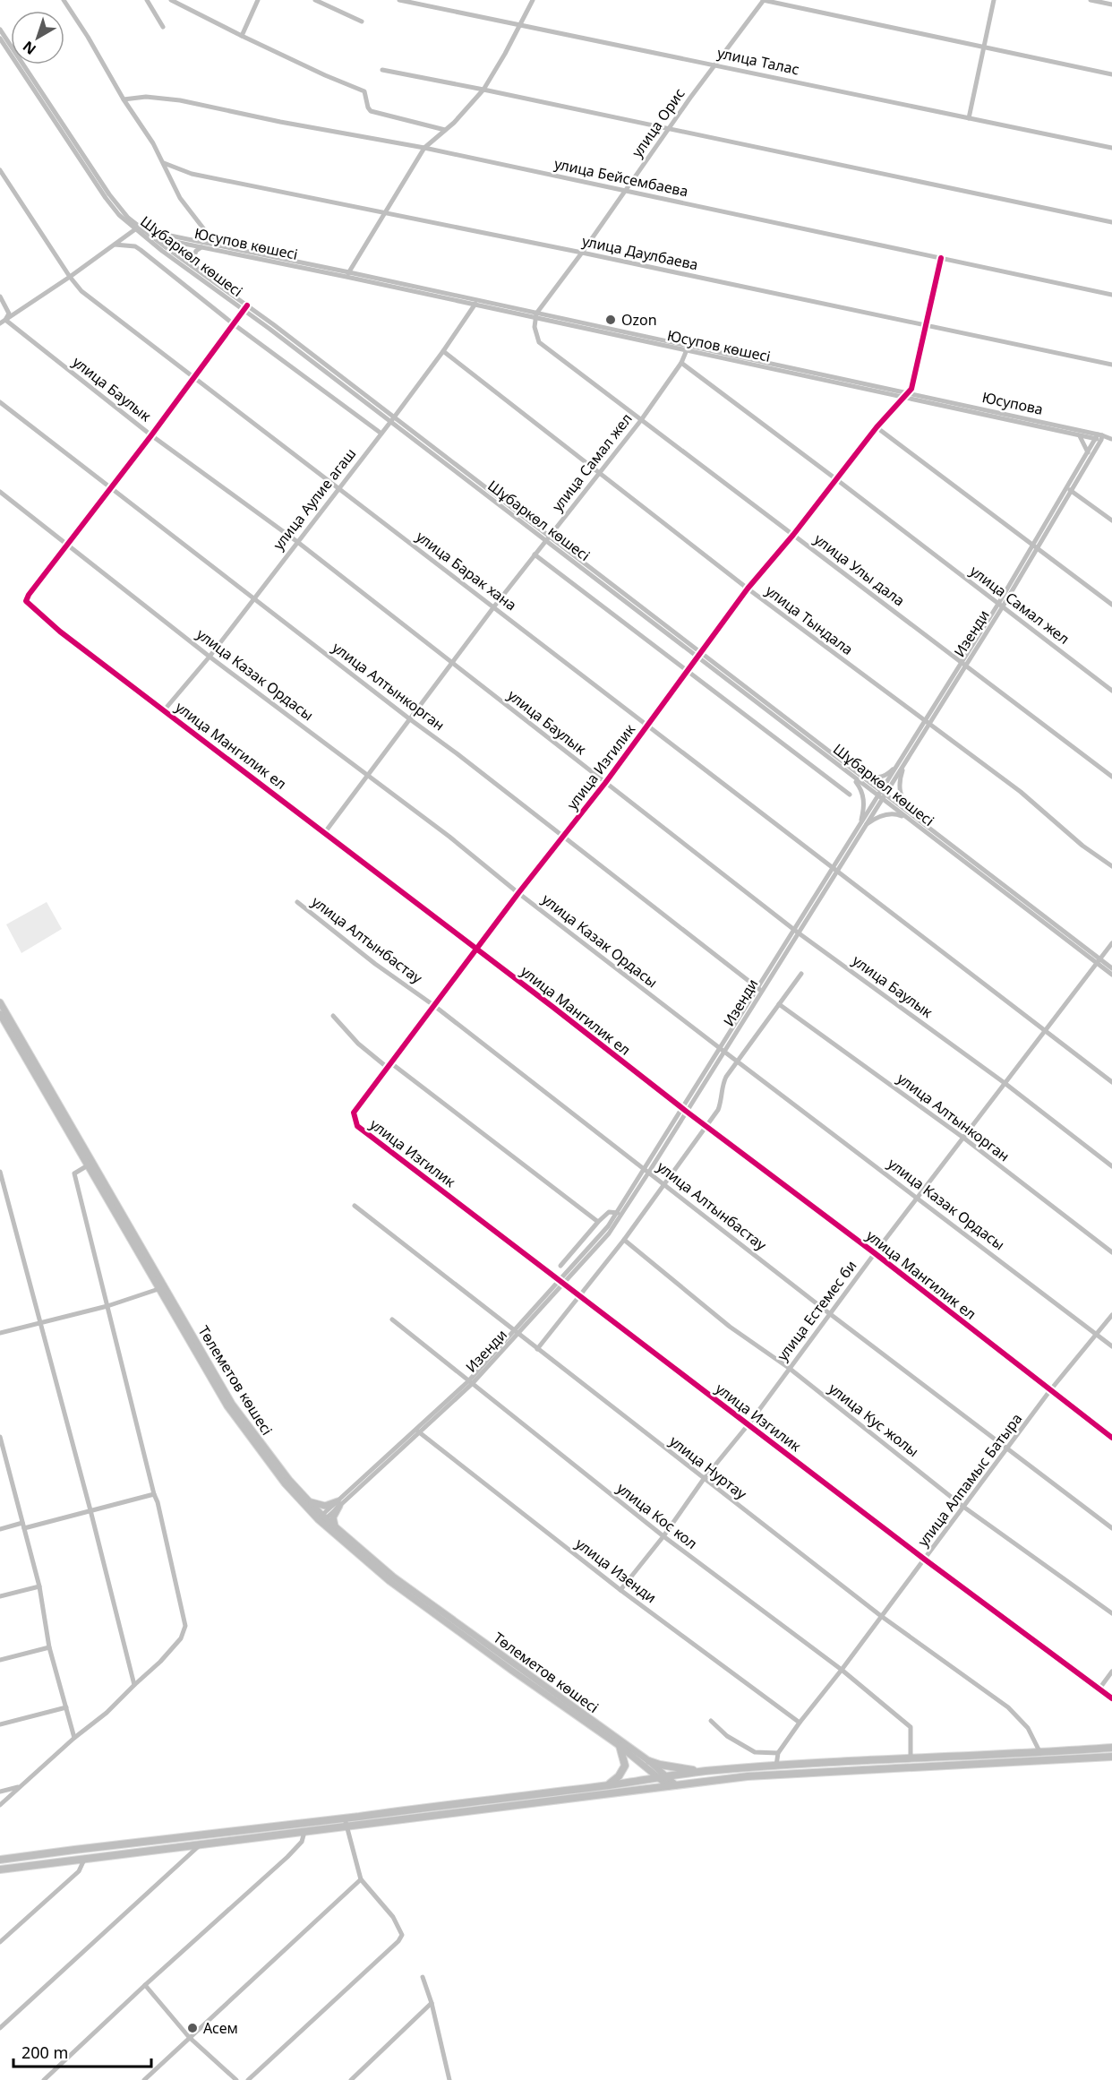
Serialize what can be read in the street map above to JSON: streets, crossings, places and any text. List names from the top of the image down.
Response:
{
  "streets": {
    "main road": ["Төлеметов көшесі"],
    "street": [
      "улица Талас",
      "улица Орис",
      "улица Бейсембаева",
      "Юсупов көшесі",
      "улица Даулбаева",
      "Шұбаркөл көшесі",
      "улица Баулык",
      "Юсупова",
      "улица Самал жел",
      "улица Аулие агаш",
      "улица Улы дала",
      "улица Барак хана",
      "улица Тындала",
      "Изенди",
      "улица Казак Ордасы",
      "улица Алтынкорган",
      "улица Мангилик ел",
      "улица Изгилик",
      "улица Алтынбастау",
      "улица Естемес би",
      "улица Кус жолы",
      "улица Нуртау",
      "улица Алпамыс Батыра",
      "улица Кос кол",
      "улица Изенди"
    ]
  },
  "crossings": [
    ["улица Талас", "улица Орис"],
    ["улица Орис", "улица Бейсембаева"],
    ["улица Орис", "Юсупов көшесі"],
    ["улица Орис", "улица Даулбаева"],
    ["улица Орис", "улица Улы дала"],
    ["Юсупов көшесі", "Шұбаркөл көшесі"],
    ["Юсупов көшесі", "Юсупова"],
    ["Юсупов көшесі", "улица Самал жел"],
    ["Юсупов көшесі", "улица Аулие агаш"],
    ["Юсупов көшесі", "улица Улы дала"],
    ["Юсупов көшесі", "Изенди"],
    ["Юсупов көшесі", "улица Изгилик"],
    ["Шұбаркөл көшесі", "улица Самал жел"],
    ["Шұбаркөл көшесі", "улица Аулие агаш"],
    ["Шұбаркөл көшесі", "Изенди"],
    ["Шұбаркөл көшесі", "улица Изгилик"],
    ["Шұбаркөл көшесі", "улица Естемес би"],
    ["улица Баулык", "улица Самал жел"],
    ["улица Баулык", "улица Аулие агаш"],
    ["улица Баулык", "Изенди"],
    ["улица Баулык", "улица Изгилик"],
    ["улица Баулык", "улица Естемес би"],
    ["Юсупова", "Изенди"],
    ["Юсупова", "улица Изгилик"],
    ["улица Самал жел", "улица Улы дала"],
    ["улица Самал жел", "улица Барак хана"],
    ["улица Самал жел", "улица Тындала"],
    ["улица Самал жел", "Изенди"],
    ["улица Самал жел", "улица Казак Ордасы"],
    ["улица Самал жел", "улица Алтынкорган"],
    ["улица Самал жел", "улица Мангилик ел"],
    ["улица Самал жел", "улица Изгилик"],
    ["улица Аулие агаш", "улица Барак хана"],
    ["улица Аулие агаш", "улица Тындала"],
    ["улица Аулие агаш", "улица Казак Ордасы"],
    ["улица Аулие агаш", "улица Алтынкорган"],
    ["улица Аулие агаш", "улица Мангилик ел"],
    ["улица Улы дала", "Изенди"],
    ["улица Улы дала", "улица Изгилик"],
    ["улица Барак хана", "Изенди"],
    ["улица Барак хана", "улица Изгилик"],
    ["улица Барак хана", "улица Естемес би"],
    ["улица Тындала", "Изенди"],
    ["улица Тындала", "улица Изгилик"],
    ["Изенди", "улица Казак Ордасы"],
    ["Изенди", "улица Алтынкорган"],
    ["Изенди", "улица Мангилик ел"],
    ["Изенди", "улица Изгилик"],
    ["Изенди", "улица Алтынбастау"],
    ["Изенди", "Төлеметов көшесі"],
    ["Изенди", "улица Нуртау"],
    ["Изенди", "улица Кос кол"],
    ["Изенди", "улица Изенди"],
    ["улица Казак Ордасы", "улица Мангилик ел"],
    ["улица Казак Ордасы", "улица Изгилик"],
    ["улица Казак Ордасы", "улица Естемес би"],
    ["улица Казак Ордасы", "улица Алпамыс Батыра"],
    ["улица Алтынкорган", "улица Изгилик"],
    ["улица Алтынкорган", "улица Естемес би"],
    ["улица Мангилик ел", "улица Изгилик"],
    ["улица Мангилик ел", "улица Естемес би"],
    ["улица Мангилик ел", "улица Алпамыс Батыра"],
    ["улица Изгилик", "улица Алтынбастау"],
    ["улица Изгилик", "улица Естемес би"],
    ["улица Изгилик", "улица Алпамыс Батыра"],
    ["улица Алтынбастау", "улица Естемес би"],
    ["улица Алтынбастау", "улица Алпамыс Батыра"],
    ["улица Естемес би", "улица Кус жолы"],
    ["улица Естемес би", "улица Нуртау"],
    ["улица Естемес би", "улица Кос кол"],
    ["улица Естемес би", "улица Изенди"],
    ["улица Кус жолы", "улица Алпамыс Батыра"],
    ["улица Нуртау", "улица Алпамыс Батыра"],
    ["улица Алпамыс Батыра", "улица Кос кол"],
    ["улица Алпамыс Батыра", "улица Изенди"]
  ],
  "places": ["Ozon", "Асем"],
  "scale_bar": "200 m",
  "north": "bottom left"
}
